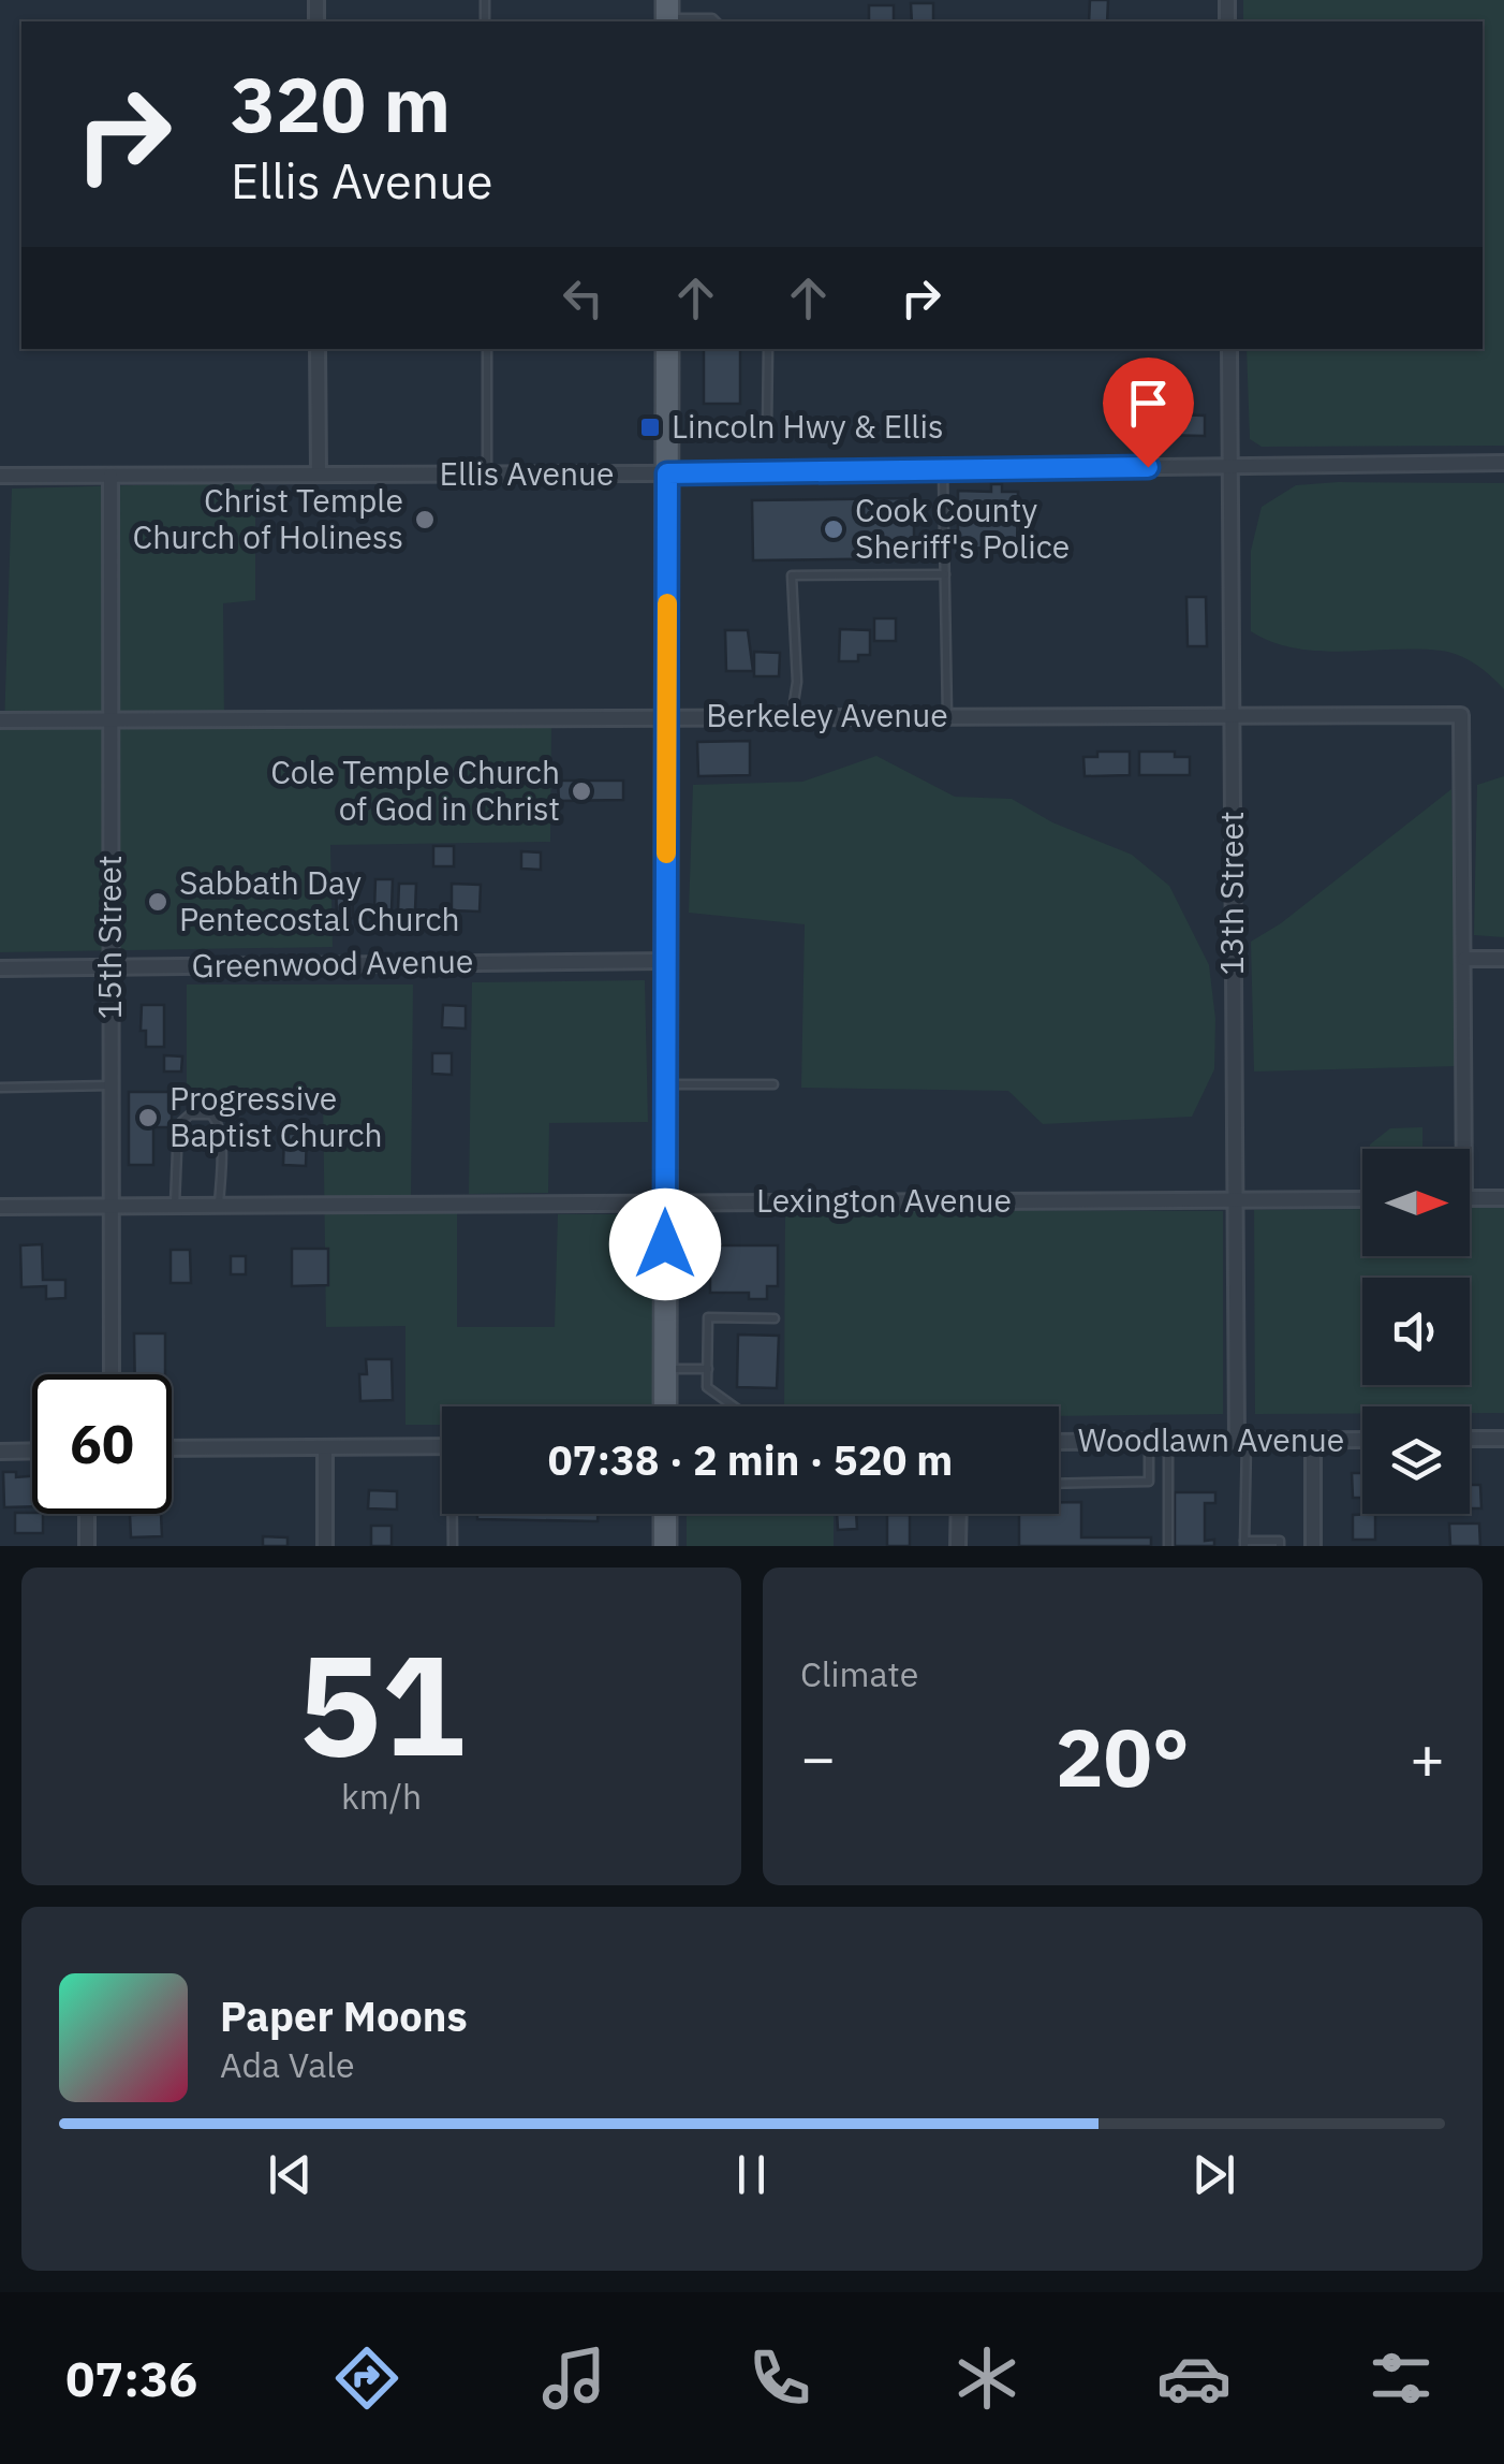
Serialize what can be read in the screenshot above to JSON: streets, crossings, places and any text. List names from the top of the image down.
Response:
{
  "streets": {
    "street": [
      "Ellis Avenue",
      "Berkeley Avenue",
      "13th Street",
      "15th Street",
      "Greenwood Avenue",
      "Lexington Avenue",
      "Woodlawn Avenue"
    ]
  },
  "crossings": [
    ["Ellis Avenue", "13th Street"],
    ["Ellis Avenue", "15th Street"],
    ["Berkeley Avenue", "13th Street"],
    ["Berkeley Avenue", "15th Street"],
    ["13th Street", "Lexington Avenue"],
    ["13th Street", "Woodlawn Avenue"],
    ["15th Street", "Greenwood Avenue"],
    ["15th Street", "Lexington Avenue"]
  ],
  "places": {
    "transit": ["Lincoln Hwy & Ellis"],
    "other": [
      "Christ Temple Church of Holiness",
      "Cook County Sheriff's Police",
      "Cole Temple Church of God in Christ",
      "Sabbath Day Pentecostal Church",
      "Progressive Baptist Church"
    ]
  },
  "north": "right",
  "page": {
    "turn": ["320 m", "Ellis Avenue"],
    "limit": "60",
    "trip": "07:38 · 2 min · 520 m",
    "tile": [
      ["51", "km/h"],
      "Climate"
    ],
    "heat": ["−", "20°", "+"],
    "song": ["Paper Moons", "Ada Vale"],
    "tabs": "07:36"
  }
}
